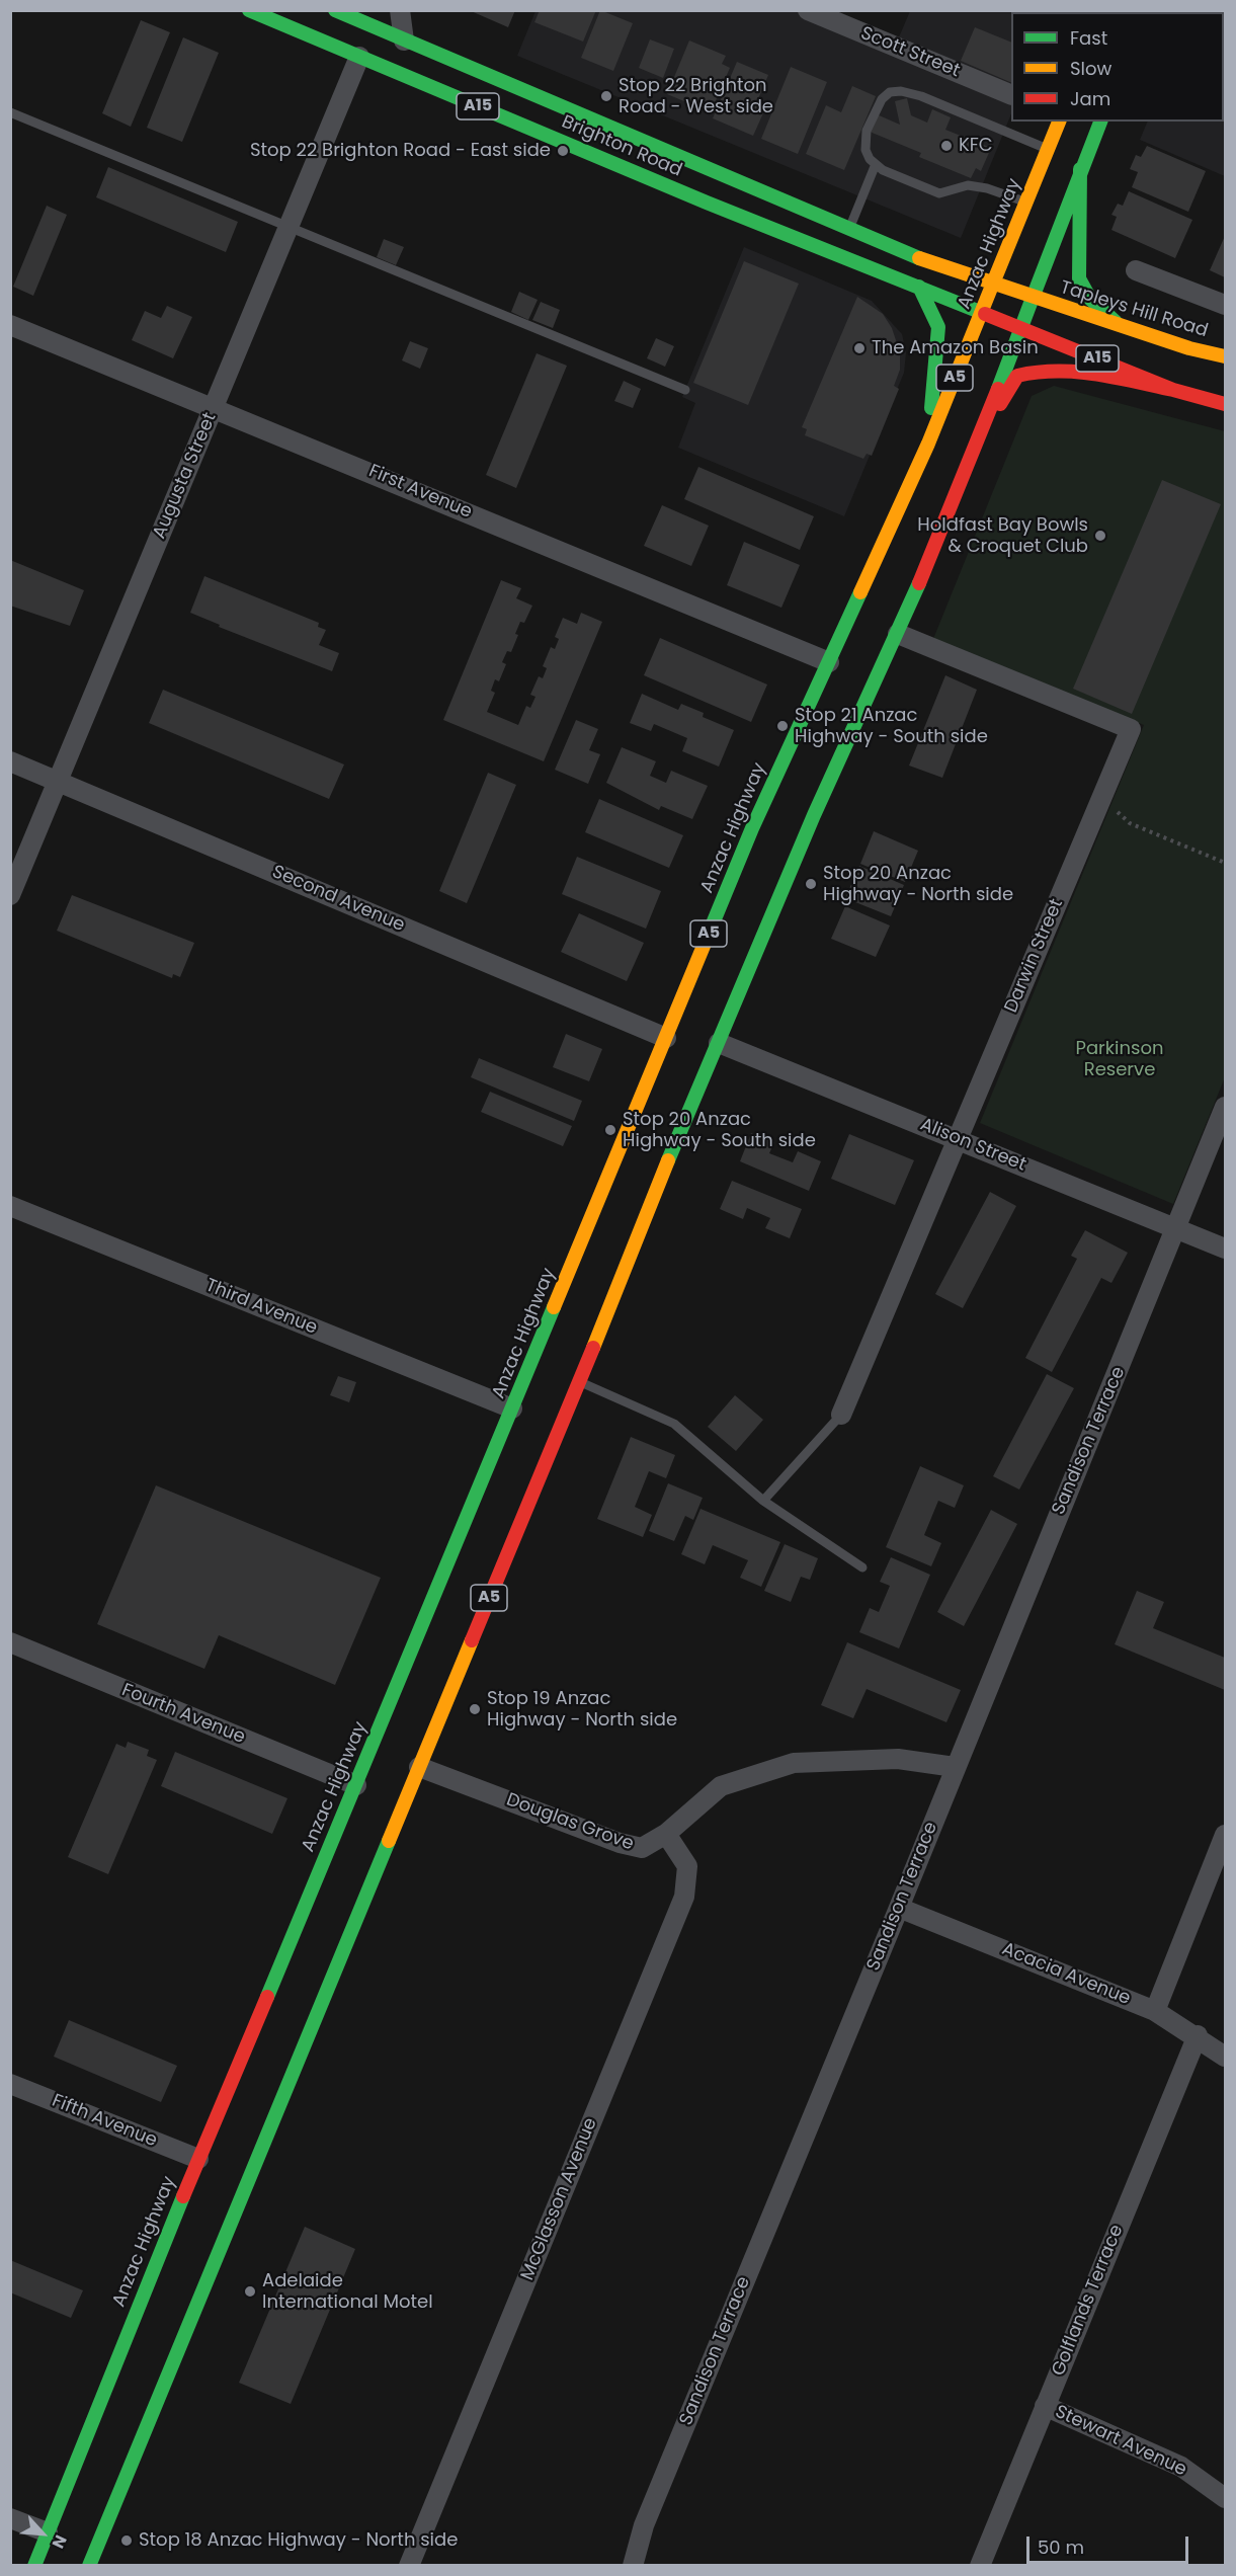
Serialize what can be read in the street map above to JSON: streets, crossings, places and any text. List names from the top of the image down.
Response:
{
  "streets": {
    "main road": [
      "A15",
      "Brighton Road",
      "Anzac Highway",
      "Tapleys Hill Road",
      "A5"
    ],
    "street": [
      "Scott Street",
      "Augusta Street",
      "First Avenue",
      "Second Avenue",
      "Darwin Street",
      "Alison Street",
      "Third Avenue",
      "Sandison Terrace",
      "Fourth Avenue",
      "Douglas Grove",
      "Acacia Avenue",
      "Fifth Avenue",
      "McGlasson Avenue",
      "Golflands Terrace",
      "Stewart Avenue"
    ]
  },
  "crossings": [
    ["A15", "Brighton Road"],
    ["A15", "Anzac Highway"],
    ["A15", "Tapleys Hill Road"],
    ["A15", "A5"],
    ["Brighton Road", "Anzac Highway"],
    ["Brighton Road", "Augusta Street"],
    ["Anzac Highway", "First Avenue"],
    ["Anzac Highway", "Second Avenue"],
    ["Anzac Highway", "Third Avenue"],
    ["Anzac Highway", "Fourth Avenue"],
    ["Anzac Highway", "Fifth Avenue"],
    ["Tapleys Hill Road", "A5"],
    ["A5", "Darwin Street"],
    ["A5", "Alison Street"],
    ["A5", "Douglas Grove"],
    ["Augusta Street", "First Avenue"],
    ["Augusta Street", "Second Avenue"],
    ["Darwin Street", "Alison Street"],
    ["Alison Street", "Sandison Terrace"],
    ["Sandison Terrace", "Douglas Grove"],
    ["Sandison Terrace", "Acacia Avenue"],
    ["Douglas Grove", "McGlasson Avenue"],
    ["Acacia Avenue", "Golflands Terrace"],
    ["Golflands Terrace", "Stewart Avenue"]
  ],
  "parks": ["Parkinson Reserve"],
  "places": [
    "Stop 22 Brighton Road - West side",
    "KFC",
    "Stop 22 Brighton Road - East side",
    "The Amazon Basin",
    "Holdfast Bay Bowls & Croquet Club",
    "Stop 21 Anzac Highway - South side",
    "Stop 20 Anzac Highway - North side",
    "Stop 20 Anzac Highway - South side",
    "Stop 19 Anzac Highway - North side",
    "Adelaide International Motel",
    "Stop 18 Anzac Highway - North side"
  ],
  "legend": ["Fast", "Slow", "Jam"],
  "scale_bar": "50 m",
  "north": "bottom right"
}
